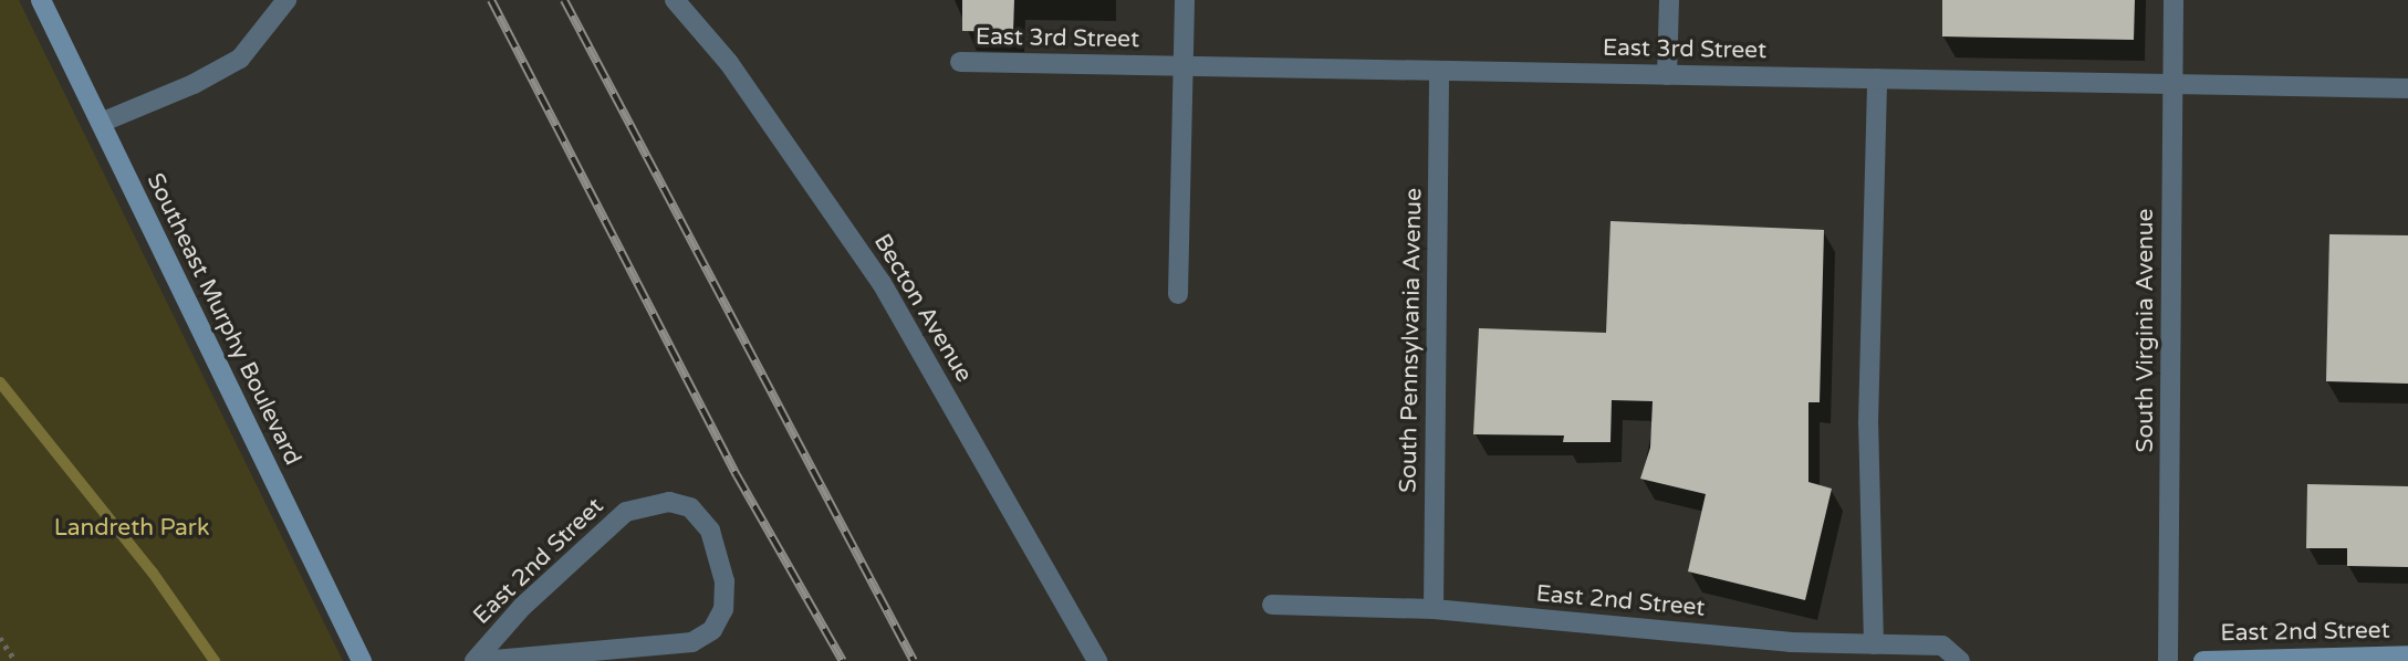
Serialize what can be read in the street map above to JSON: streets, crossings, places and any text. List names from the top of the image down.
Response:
{
  "streets": {
    "street": [
      "East 3rd Street",
      "Becton Avenue",
      "Southeast Murphy Boulevard",
      "South Virginia Avenue",
      "South Pennsylvania Avenue",
      "East 2nd Street"
    ]
  },
  "crossings": [
    ["East 3rd Street", "South Virginia Avenue"],
    ["East 3rd Street", "South Pennsylvania Avenue"],
    ["South Pennsylvania Avenue", "East 2nd Street"]
  ],
  "parks": ["Landreth Park"]
}
